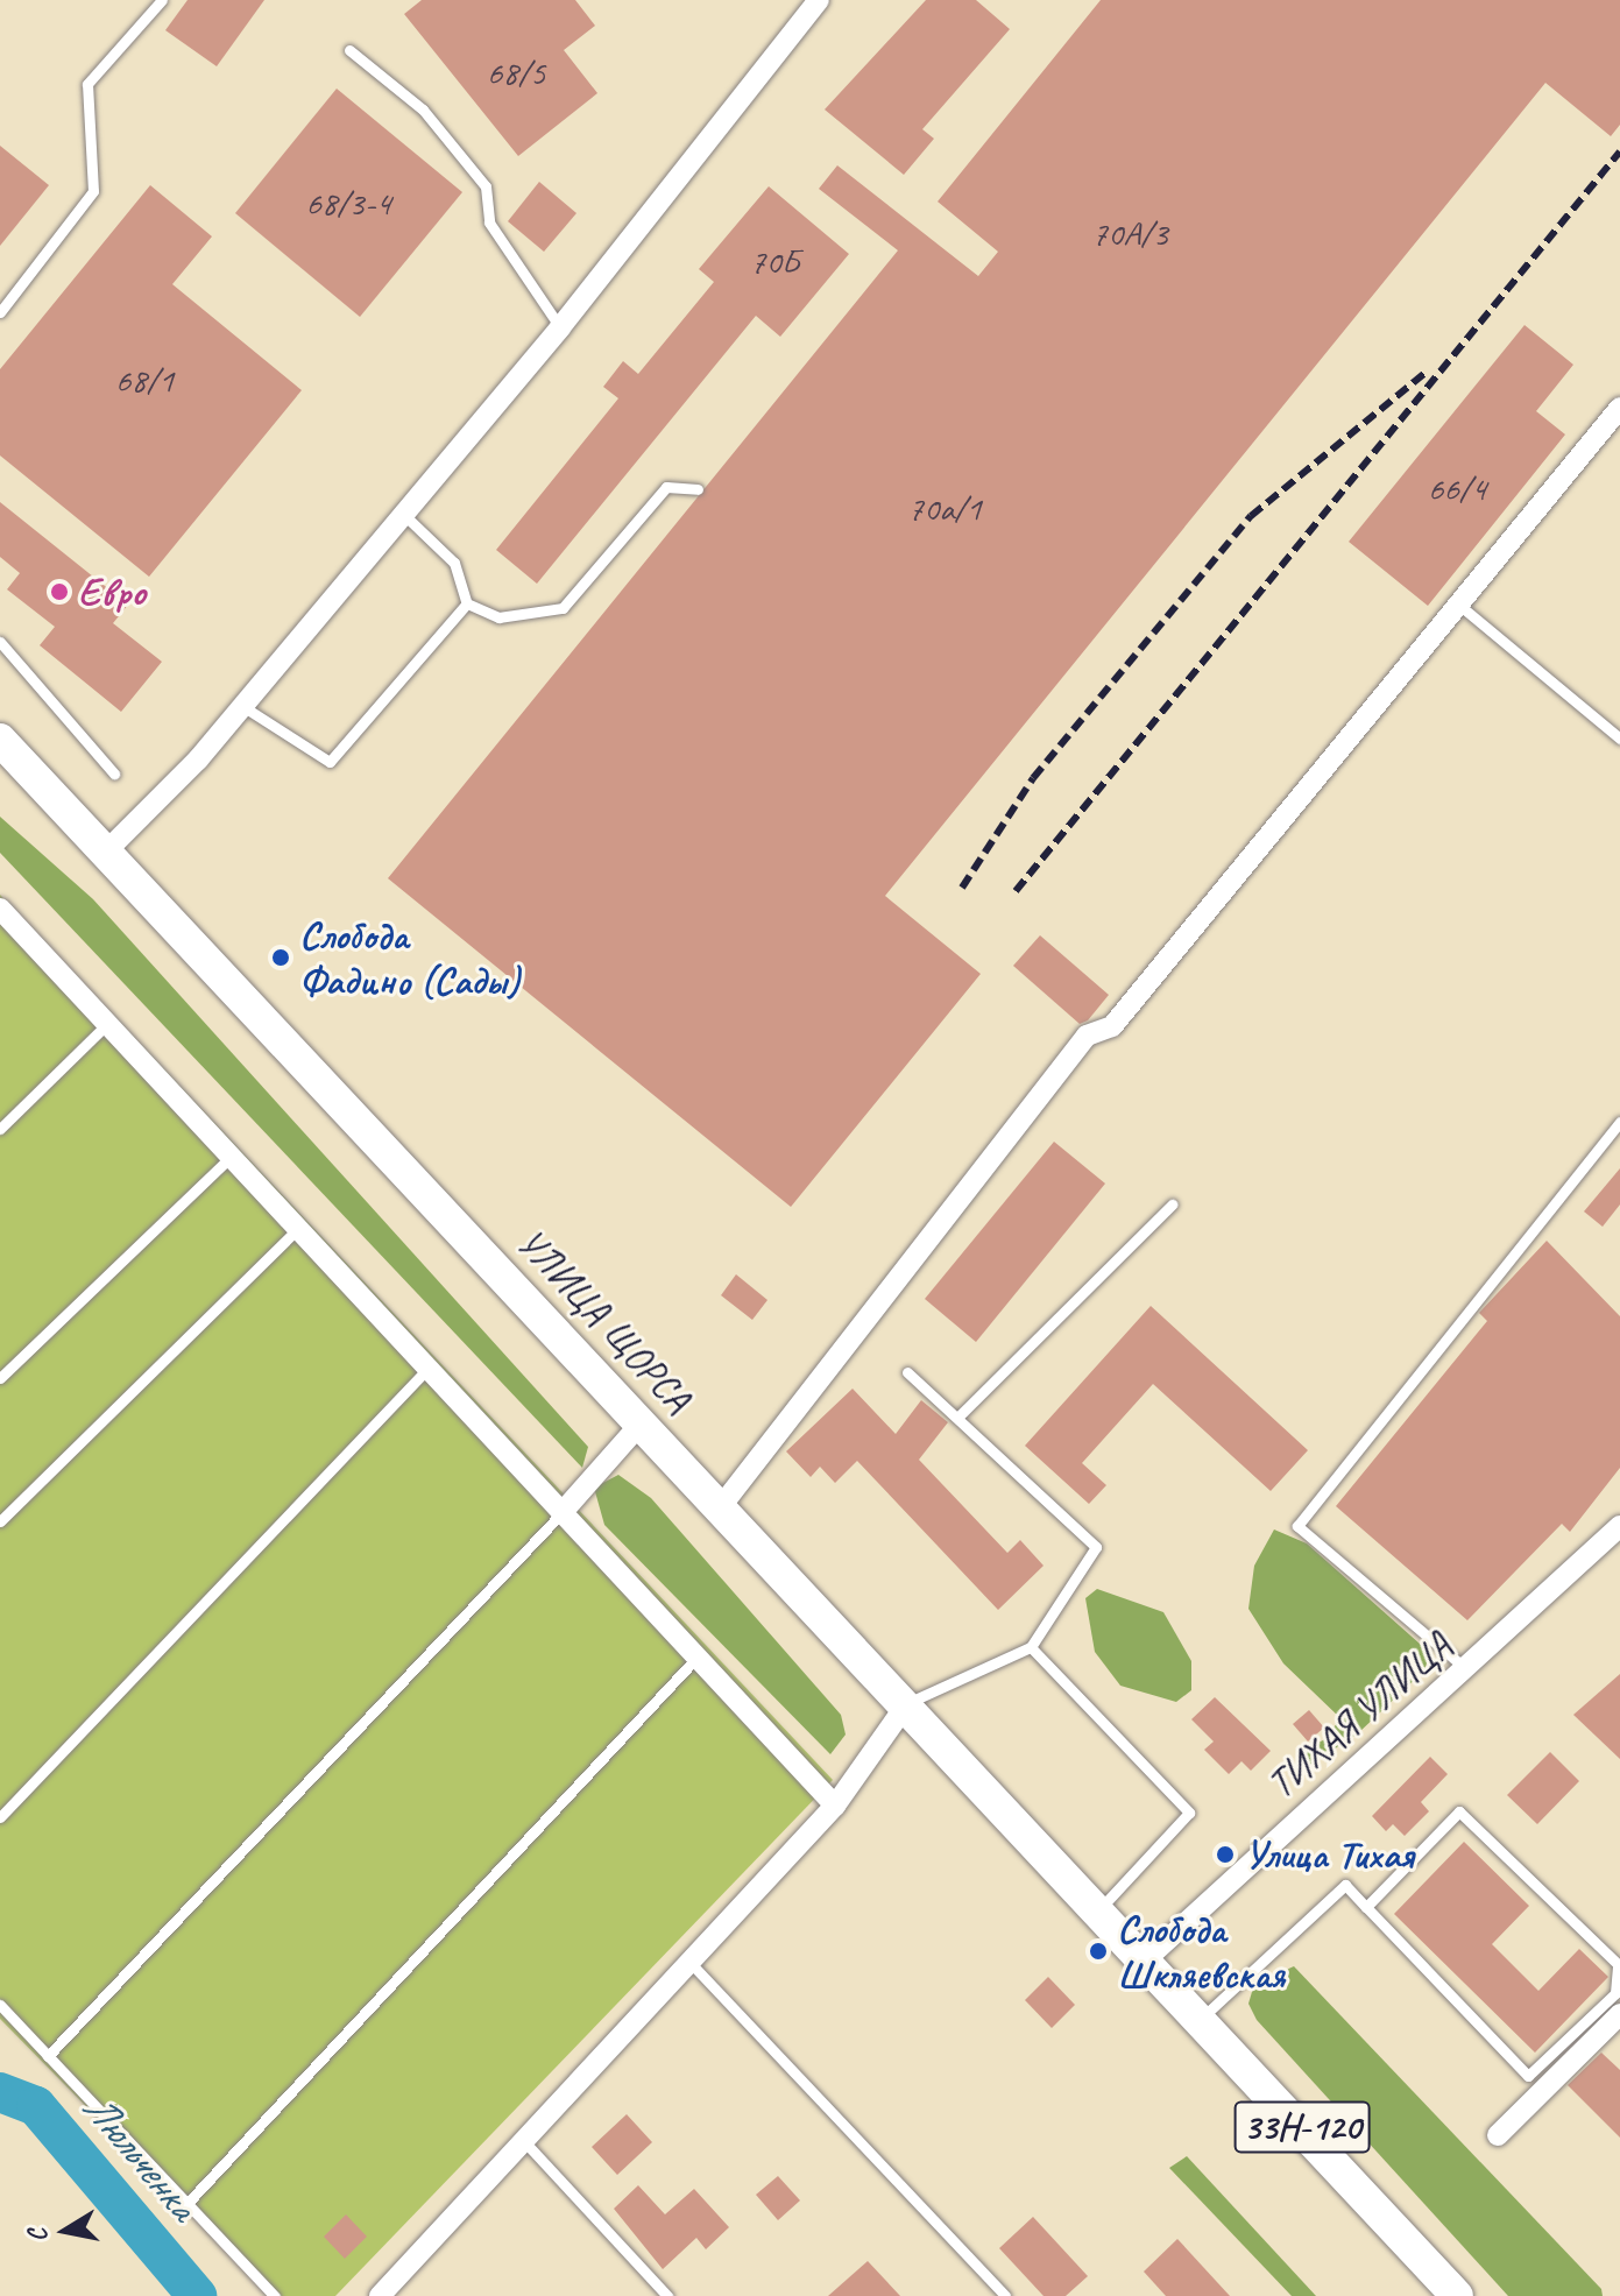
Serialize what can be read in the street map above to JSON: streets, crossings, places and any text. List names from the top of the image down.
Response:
{
  "streets": {
    "main road": ["УЛИЦА ЩОРСА", "33Н-120"],
    "street": ["ТИХАЯ УЛИЦА"]
  },
  "crossings": [
    ["УЛИЦА ЩОРСА", "ТИХАЯ УЛИЦА"],
    ["УЛИЦА ЩОРСА", "33Н-120"],
    ["ТИХАЯ УЛИЦА", "33Н-120"]
  ],
  "water": ["Люльченка"],
  "places": [
    "Евро",
    "Слобода Фадино (Сады)",
    "Улица Тихая",
    "Слобода Шкляевская"
  ],
  "house_numbers": [
    "68/5",
    "68/3-4",
    "70А/3",
    "70Б",
    "68/1",
    "66/4",
    "70а/1"
  ],
  "north": "left"
}
